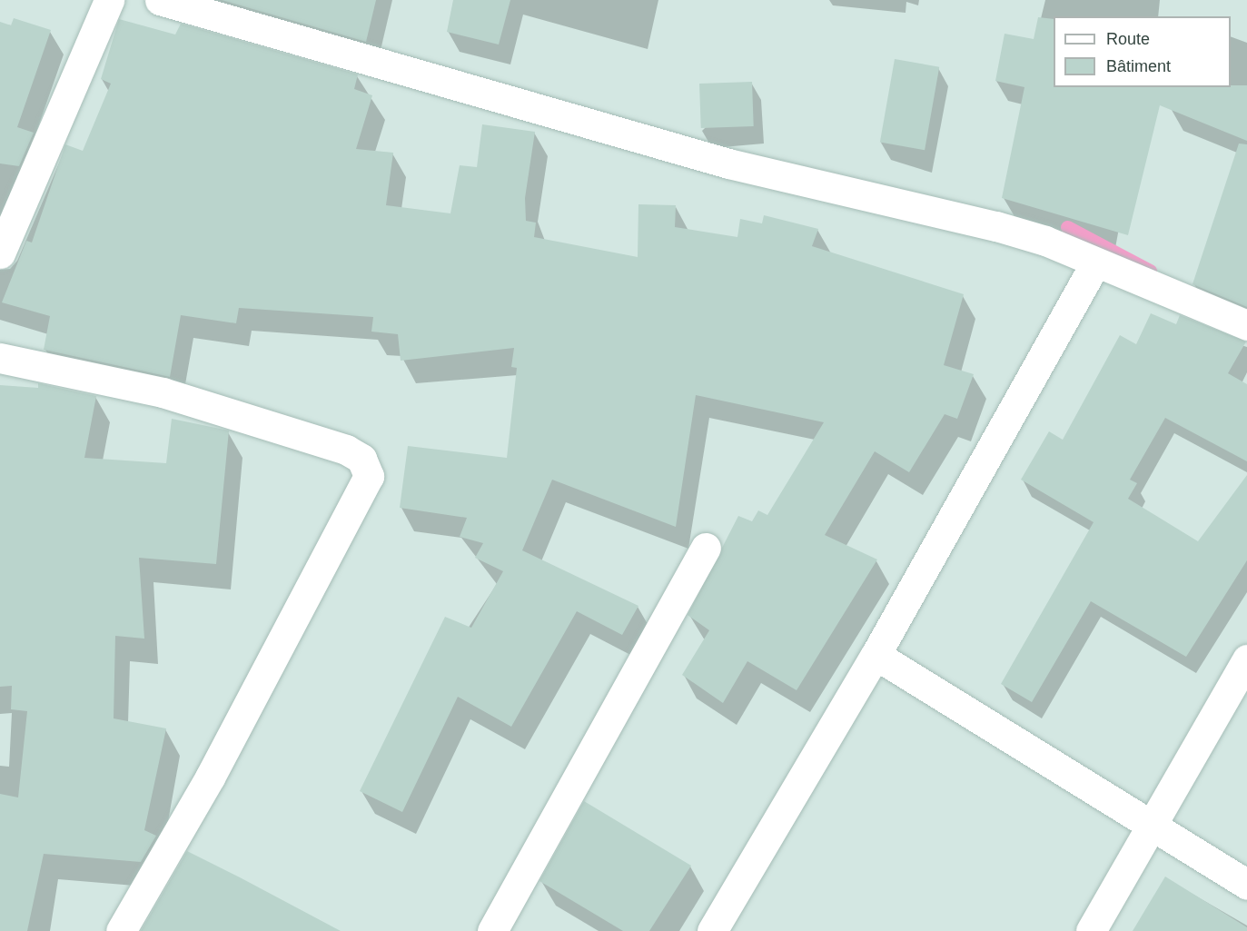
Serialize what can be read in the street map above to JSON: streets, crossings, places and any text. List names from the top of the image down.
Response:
{
  "legend": ["Route", "Bâtiment"]
}
